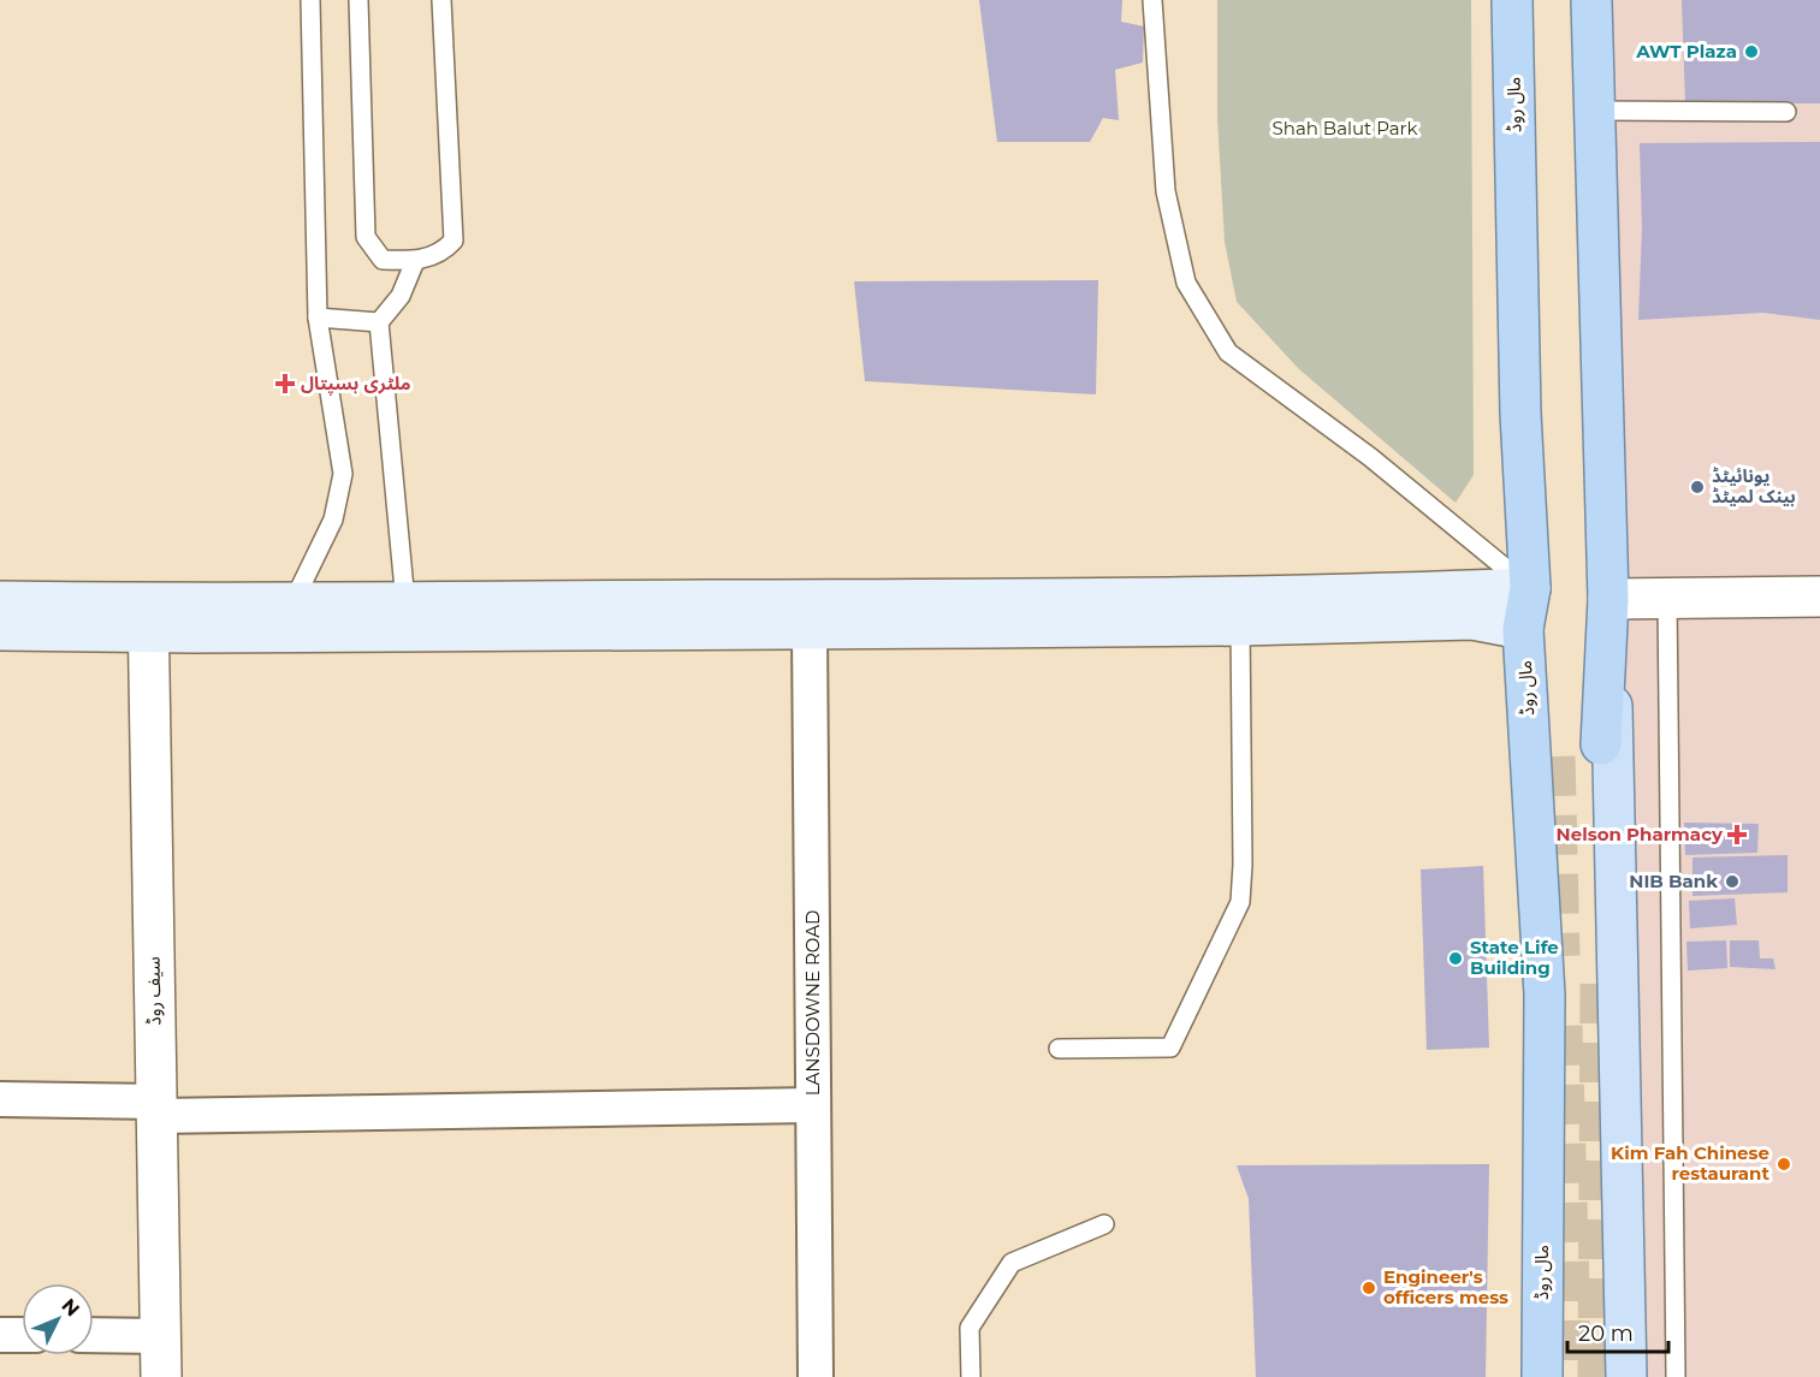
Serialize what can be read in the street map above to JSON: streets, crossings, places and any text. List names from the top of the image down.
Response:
{
  "streets": {
    "highway": ["مال روڈ"],
    "street": ["سیف روڈ", "LANSDOWNE ROAD"]
  },
  "parks": ["Shah Balut Park"],
  "places": {
    "other": [
      "AWT Plaza",
      "یونائیٹڈ بینک لمیٹڈ",
      "NIB Bank",
      "State Life Building",
      "Kim Fah Chinese restaurant",
      "Engineer's officers mess"
    ],
    "health": ["ملٹری ہسپتال", "Nelson Pharmacy"]
  },
  "scale_bar": "20 m",
  "north": "top right"
}
